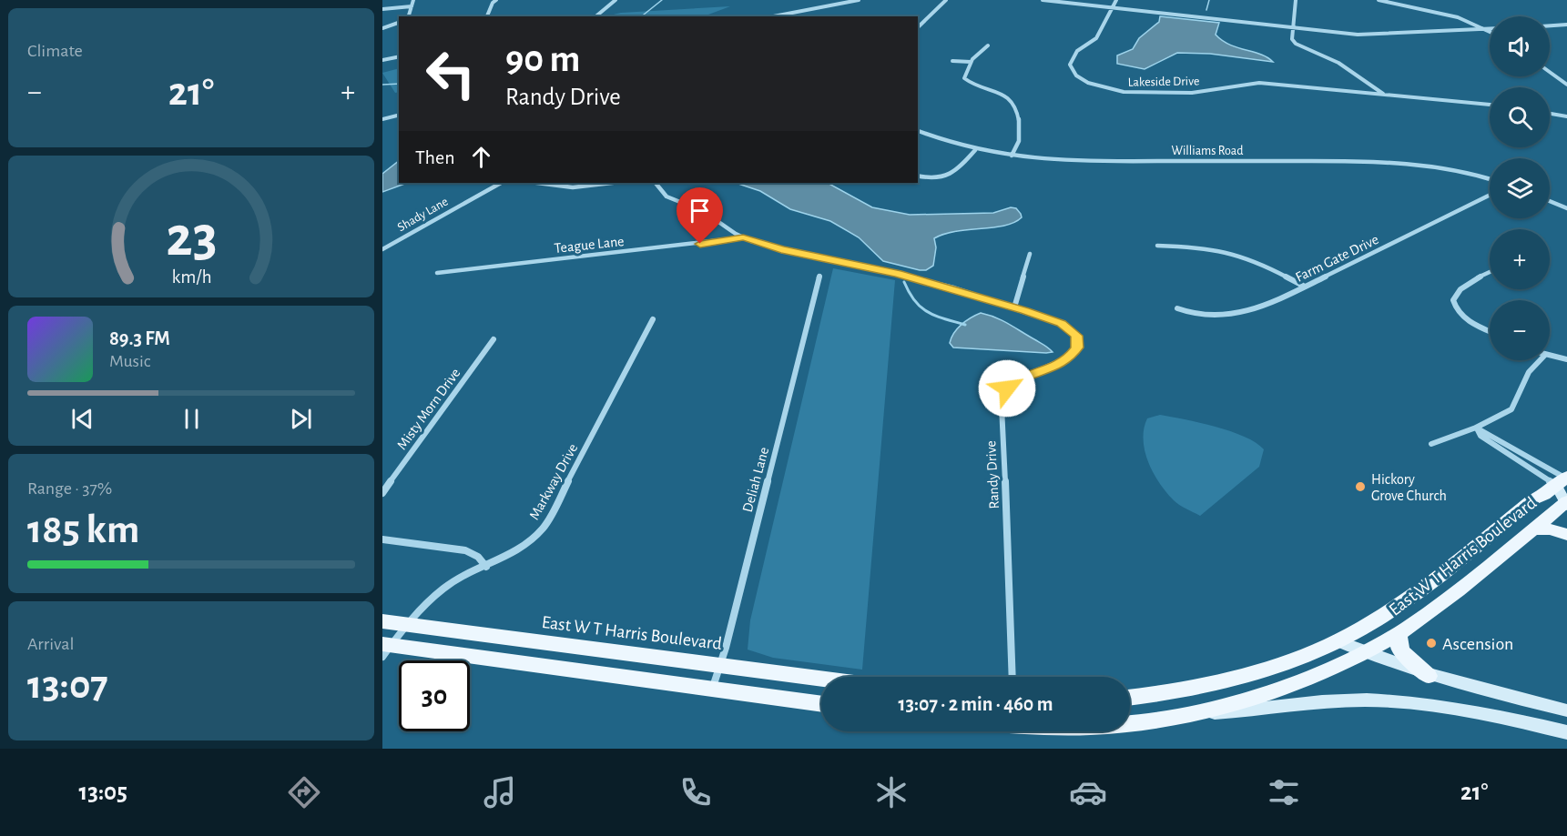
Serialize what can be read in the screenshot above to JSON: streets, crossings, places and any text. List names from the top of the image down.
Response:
{
  "streets": {
    "main road": ["East W T Harris Boulevard"],
    "street": [
      "Lakeside Drive",
      "Williams Road",
      "Shady Lane",
      "Teague Lane",
      "Farm Gate Drive",
      "Misty Morn Drive",
      "Randy Drive",
      "Deliah Lane",
      "Markway Drive"
    ]
  },
  "crossings": [
    ["Teague Lane", "Randy Drive"],
    ["Deliah Lane", "East W T Harris Boulevard"],
    ["Markway Drive", "East W T Harris Boulevard"]
  ],
  "places": ["Hickory Grove Church", "Ascension"],
  "page": {
    "tile": [
      "Climate",
      ["Range · 37%", "185 km"],
      ["Arrival", "13:07"]
    ],
    "map_buttons": ["+", "−"],
    "turn": ["90 m", "Randy Drive"],
    "heat": ["−", "21°", "+"],
    "then": "Then",
    "song": ["89.3 FM", "Music"],
    "limit": "30",
    "trip": "13:07 · 2 min · 460 m",
    "tabs": ["13:05", "21°"],
    "gauge": ["23", "km/h"]
  }
}
